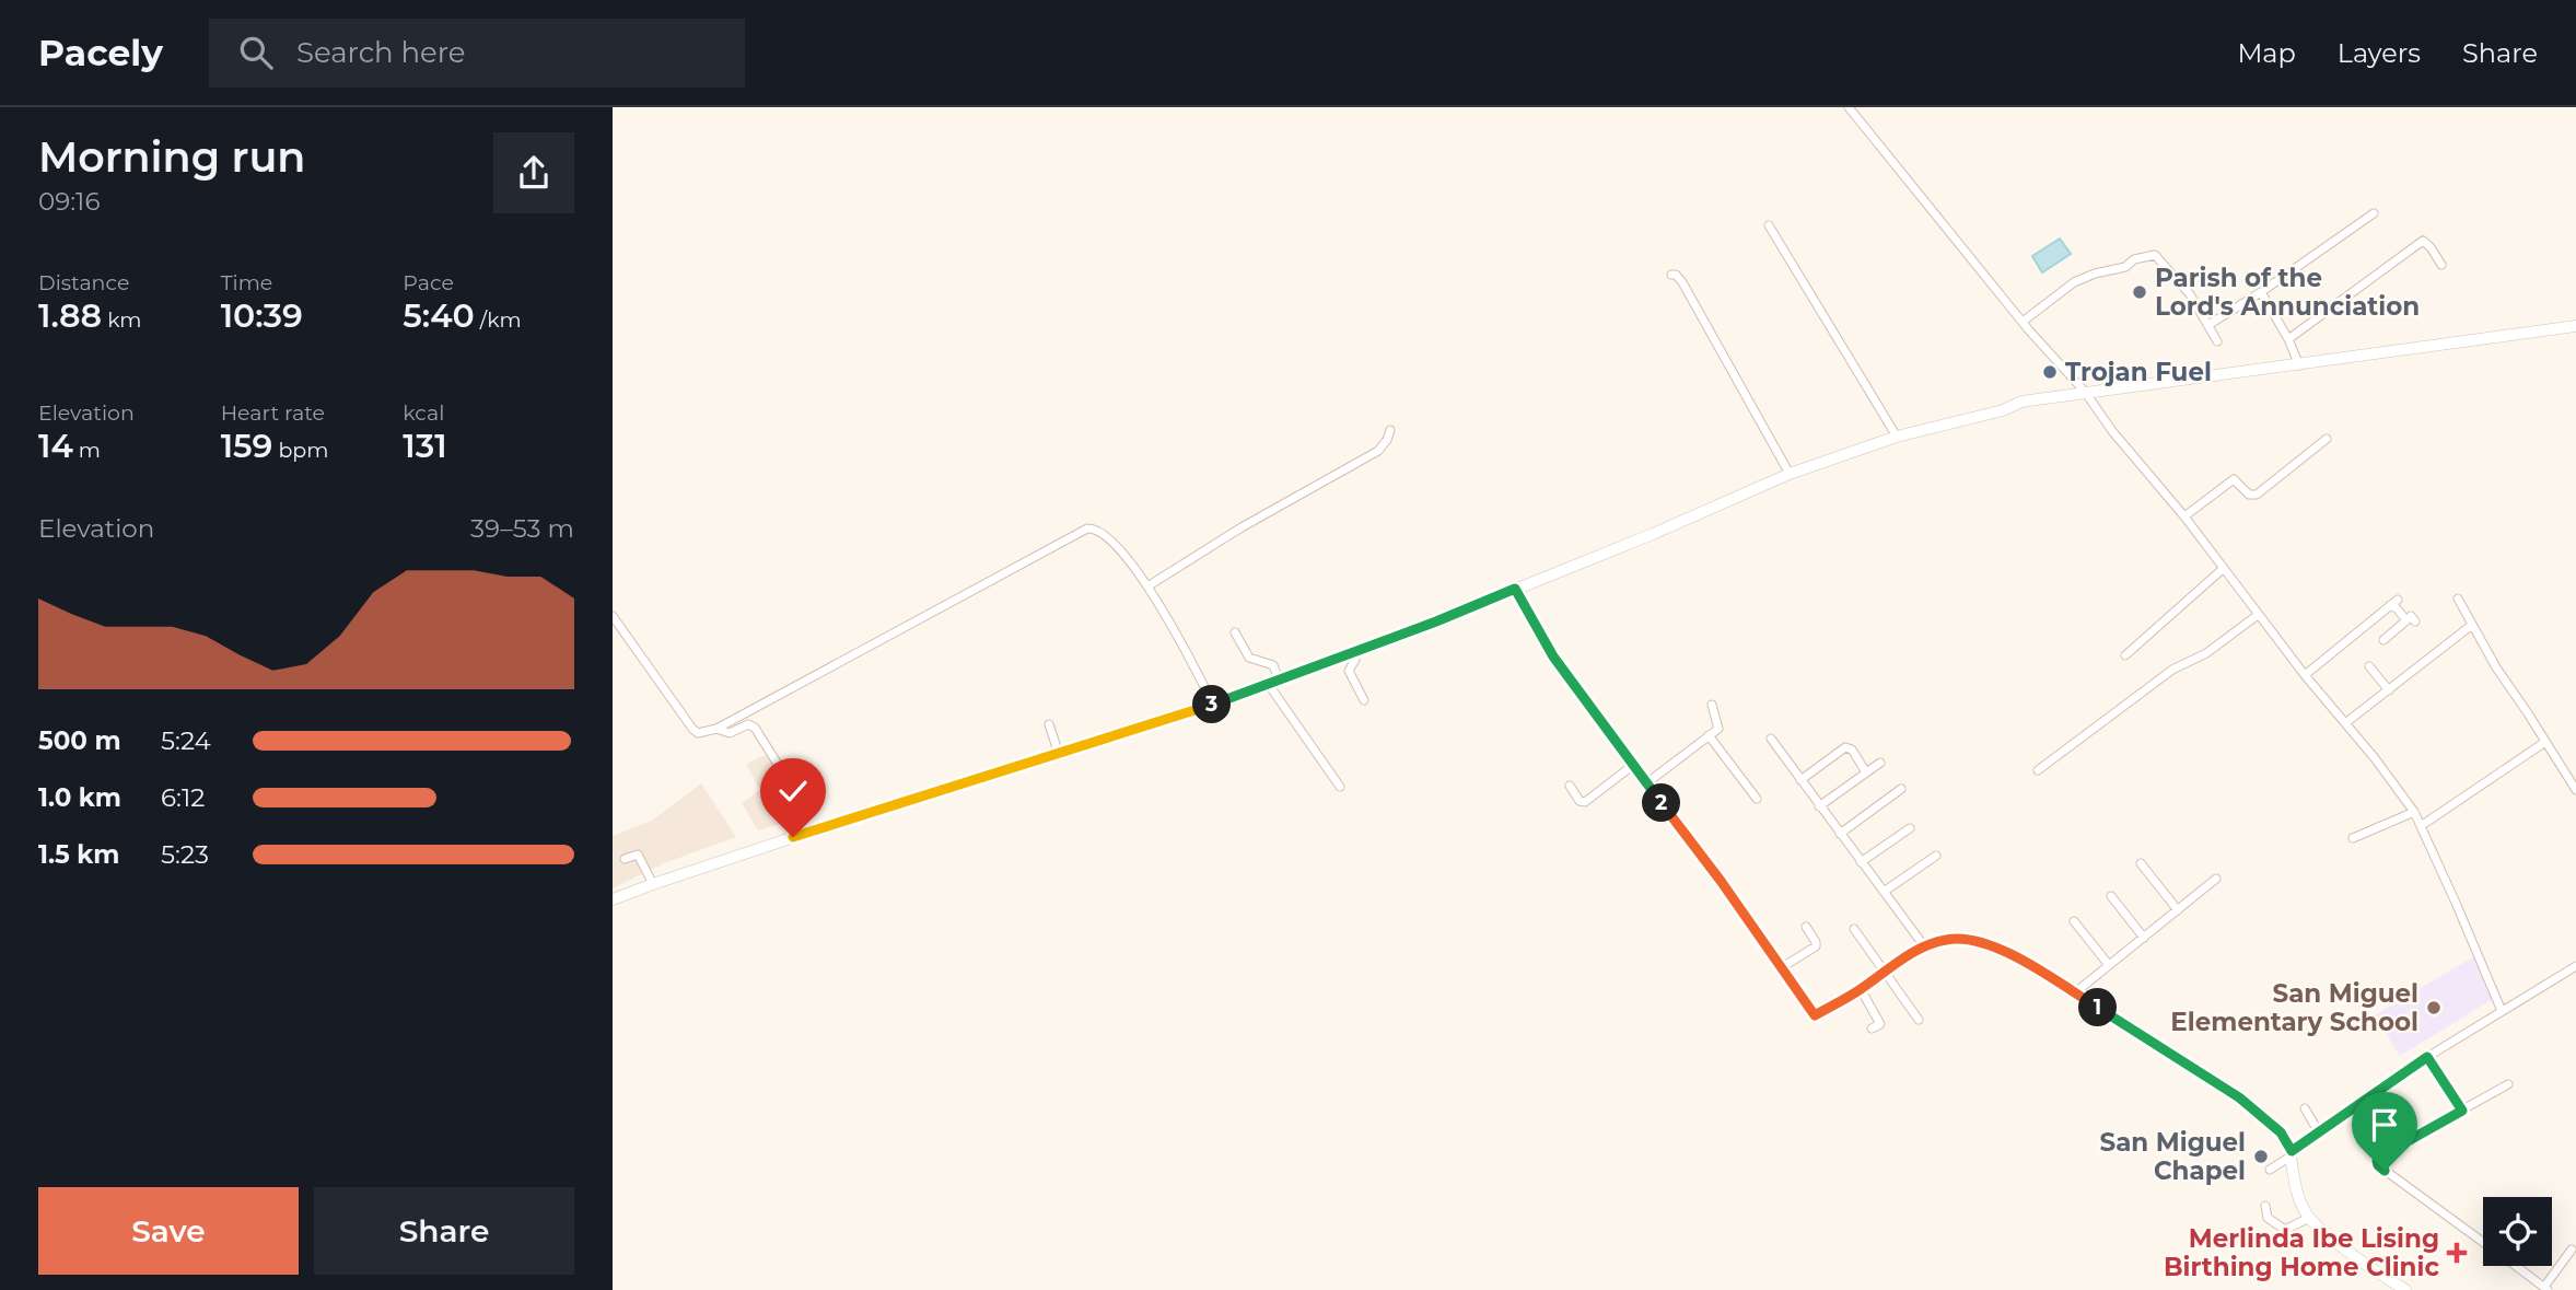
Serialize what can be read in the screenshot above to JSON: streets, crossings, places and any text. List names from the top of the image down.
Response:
{
  "places": {
    "other": [
      "Parish of the Lord's Annunciation",
      "Trojan Fuel",
      "San Miguel Elementary School",
      "San Miguel Chapel"
    ],
    "health": ["Merlinda Ibe Lising Birthing Home Clinic"]
  },
  "page": {
    "header": "Pacely",
    "search": "Search here",
    "nav": ["Map", "Layers", "Share"],
    "heading": ["Morning run", "09:16"],
    "stats": [
      ["Distance", "1.88 km"],
      ["Time", "10:39"],
      ["Pace", "5:40 /km"],
      ["Elevation", "14 m"],
      ["Heart rate", "159 bpm"],
      ["kcal", "131"]
    ],
    "chart": ["Elevation", "39–53 m"],
    "pins": ["3", "2", "1"],
    "list": [
      {
        "name": "500 m",
        "note": "5:24"
      },
      {
        "name": "1.0 km",
        "note": "6:12"
      },
      {
        "name": "1.5 km",
        "note": "5:23"
      }
    ],
    "buttons": ["Save", "Share"]
  }
}
